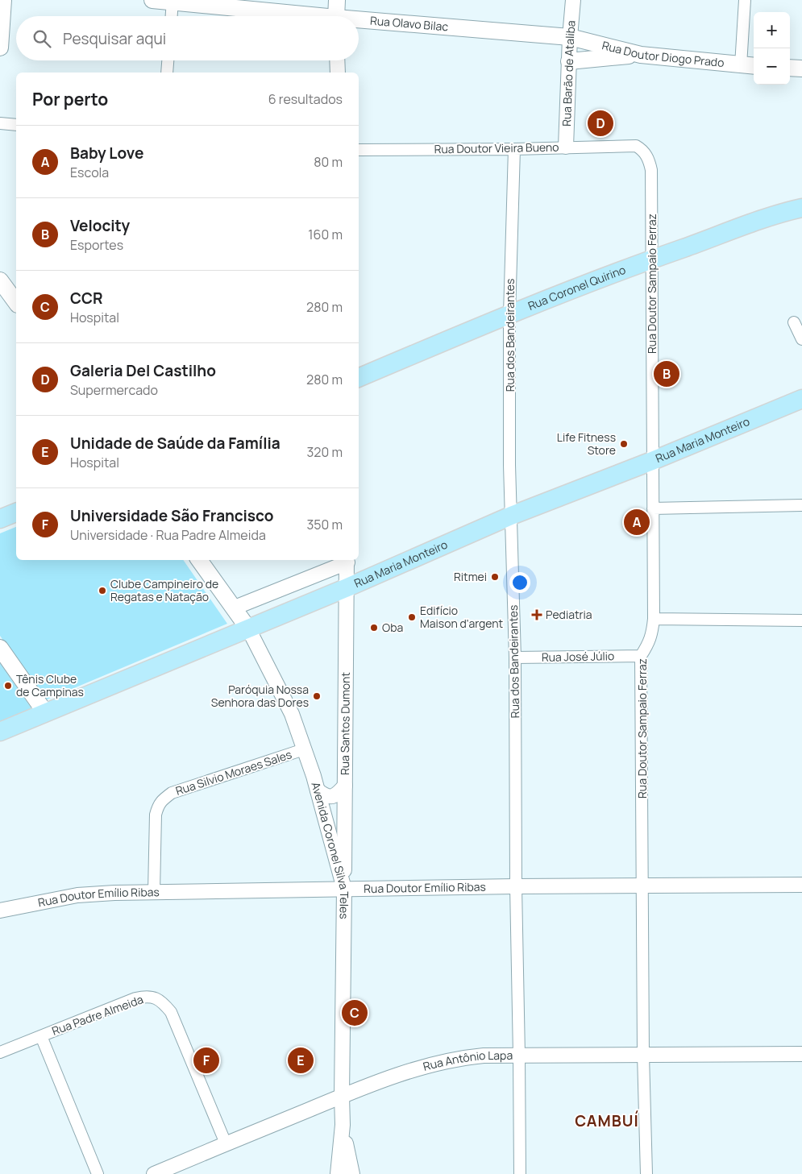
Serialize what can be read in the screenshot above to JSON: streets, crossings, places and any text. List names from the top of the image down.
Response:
{
  "streets": {
    "main road": [
      "Rua Olavo Bilac",
      "Rua Doutor Diogo Prado",
      "Rua Coronel Quirino",
      "Rua Maria Monteiro",
      "Avenida Coronel Silva Teles"
    ],
    "street": [
      "Rua Barão de Ataliba",
      "Rua Doutor Vieira Bueno",
      "Rua Doutor Sampaio Ferraz",
      "Rua dos Bandeirantes",
      "Rua José Júlio",
      "Rua Santos Dumont",
      "Rua Silvio Moraes Sales",
      "Rua Doutor Emílio Ribas",
      "Rua Padre Almeida",
      "Rua Antônio Lapa"
    ]
  },
  "crossings": [
    ["Rua Olavo Bilac", "Rua Doutor Diogo Prado"],
    ["Rua Olavo Bilac", "Rua Barão de Ataliba"],
    ["Rua Doutor Diogo Prado", "Rua Barão de Ataliba"],
    ["Rua Barão de Ataliba", "Rua Doutor Vieira Bueno"],
    ["Rua Doutor Vieira Bueno", "Rua Doutor Sampaio Ferraz"],
    ["Rua Doutor Vieira Bueno", "Rua dos Bandeirantes"],
    ["Rua Doutor Sampaio Ferraz", "Rua Coronel Quirino"],
    ["Rua Doutor Sampaio Ferraz", "Rua Maria Monteiro"],
    ["Rua Doutor Sampaio Ferraz", "Rua José Júlio"],
    ["Rua Doutor Sampaio Ferraz", "Rua Doutor Emílio Ribas"],
    ["Rua Doutor Sampaio Ferraz", "Rua Antônio Lapa"],
    ["Rua Coronel Quirino", "Rua dos Bandeirantes"],
    ["Rua dos Bandeirantes", "Rua Maria Monteiro"],
    ["Rua dos Bandeirantes", "Rua José Júlio"],
    ["Rua dos Bandeirantes", "Rua Doutor Emílio Ribas"],
    ["Rua dos Bandeirantes", "Rua Antônio Lapa"],
    ["Rua Maria Monteiro", "Rua Santos Dumont"],
    ["Rua Maria Monteiro", "Avenida Coronel Silva Teles"],
    ["Rua Santos Dumont", "Avenida Coronel Silva Teles"],
    ["Rua Santos Dumont", "Rua Doutor Emílio Ribas"],
    ["Rua Silvio Moraes Sales", "Avenida Coronel Silva Teles"],
    ["Rua Silvio Moraes Sales", "Rua Doutor Emílio Ribas"],
    ["Avenida Coronel Silva Teles", "Rua Doutor Emílio Ribas"],
    ["Avenida Coronel Silva Teles", "Rua Antônio Lapa"],
    ["Rua Padre Almeida", "Rua Antônio Lapa"]
  ],
  "districts": ["CAMBUÍ"],
  "places": {
    "other": [
      "Life Fitness Store",
      "Ritmei",
      "Clube Campineiro de Regatas e Natação",
      "Edifício Maison d'argent",
      "Oba",
      "Tênis Clube de Campinas",
      "Paróquia Nossa Senhora das Dores"
    ],
    "health": ["Pediatria"]
  },
  "page": {
    "map_buttons": ["+", "−"],
    "search": "Pesquisar aqui",
    "heading": ["Por perto", "6 resultados"],
    "pins": [
      "D",
      "B",
      "A",
      "C",
      "E",
      "F"
    ],
    "list": [
      {
        "mark": "A",
        "name": "Baby Love",
        "note": "Escola",
        "value": "80 m"
      },
      {
        "mark": "B",
        "name": "Velocity",
        "note": "Esportes",
        "value": "160 m"
      },
      {
        "mark": "C",
        "name": "CCR",
        "note": "Hospital",
        "value": "280 m"
      },
      {
        "mark": "D",
        "name": "Galeria Del Castilho",
        "note": "Supermercado",
        "value": "280 m"
      },
      {
        "mark": "E",
        "name": "Unidade de Saúde da Família",
        "note": "Hospital",
        "value": "320 m"
      },
      {
        "mark": "F",
        "name": "Universidade São Francisco",
        "note": "Universidade · Rua Padre Almeida",
        "value": "350 m"
      }
    ]
  }
}
